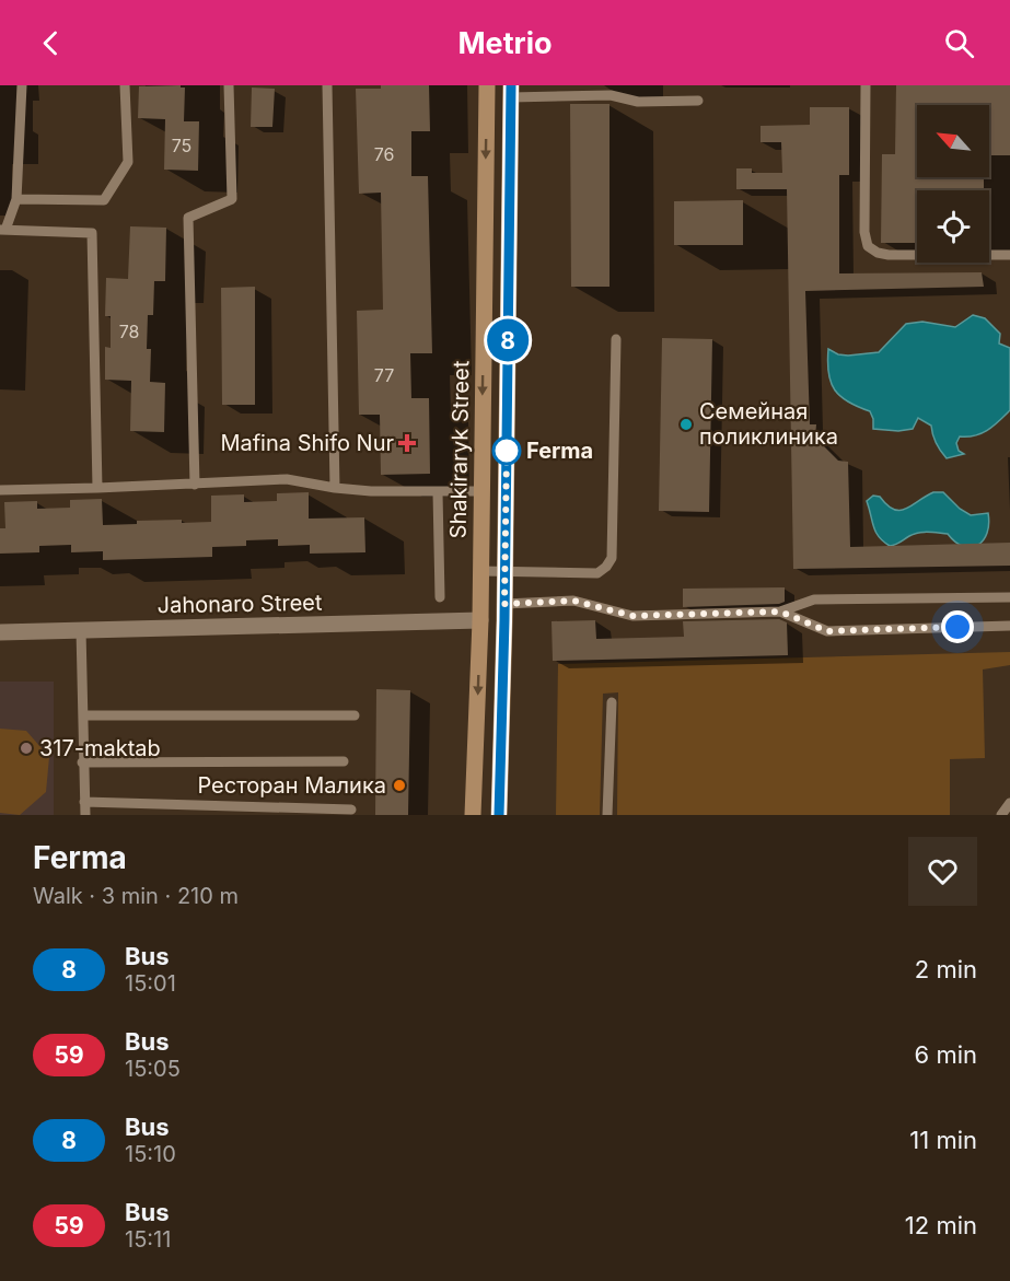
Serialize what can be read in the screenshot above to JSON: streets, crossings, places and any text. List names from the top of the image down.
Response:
{
  "streets": {
    "main road": ["Shakiraryk Street"],
    "street": ["Jahonaro Street"]
  },
  "crossings": [
    ["Shakiraryk Street", "Jahonaro Street"]
  ],
  "places": {
    "other": [
      "Семейная поликлиника",
      "Ferma",
      "317-maktab",
      "Ресторан Малика"
    ],
    "health": ["Mafina Shifo Nur"]
  },
  "lines": ["bus line 8"],
  "house_numbers": [
    "75",
    "76",
    "78",
    "77"
  ],
  "north": "top left",
  "page": {
    "header": "Metrio",
    "on_map": "8",
    "heading": ["Ferma", "Walk · 3 min · 210 m"],
    "list": [
      {
        "mark": "8",
        "name": "Bus",
        "note": "15:01",
        "value": "2 min"
      },
      {
        "mark": "59",
        "name": "Bus",
        "note": "15:05",
        "value": "6 min"
      },
      {
        "mark": "8",
        "name": "Bus",
        "note": "15:10",
        "value": "11 min"
      },
      {
        "mark": "59",
        "name": "Bus",
        "note": "15:11",
        "value": "12 min"
      }
    ]
  }
}
